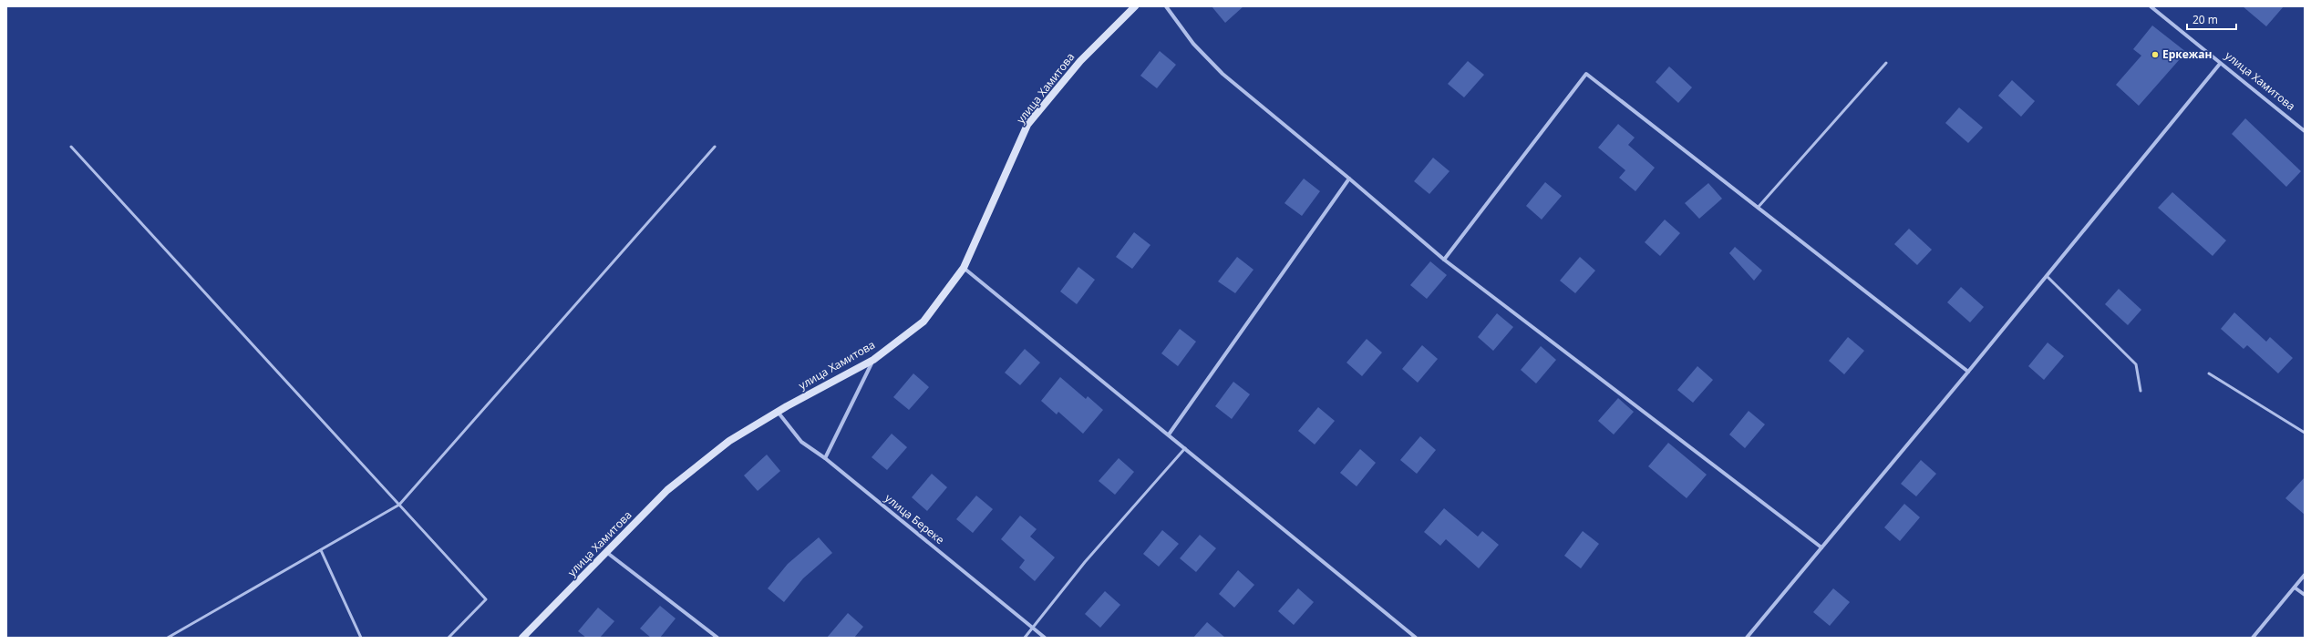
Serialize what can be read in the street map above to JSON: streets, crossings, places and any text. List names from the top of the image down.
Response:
{
  "streets": {
    "street": ["улица Хамитова", "улица Береке"]
  },
  "crossings": [
    ["улица Хамитова", "улица Береке"]
  ],
  "places": ["Еркежан"],
  "scale_bar": "20 m"
}
